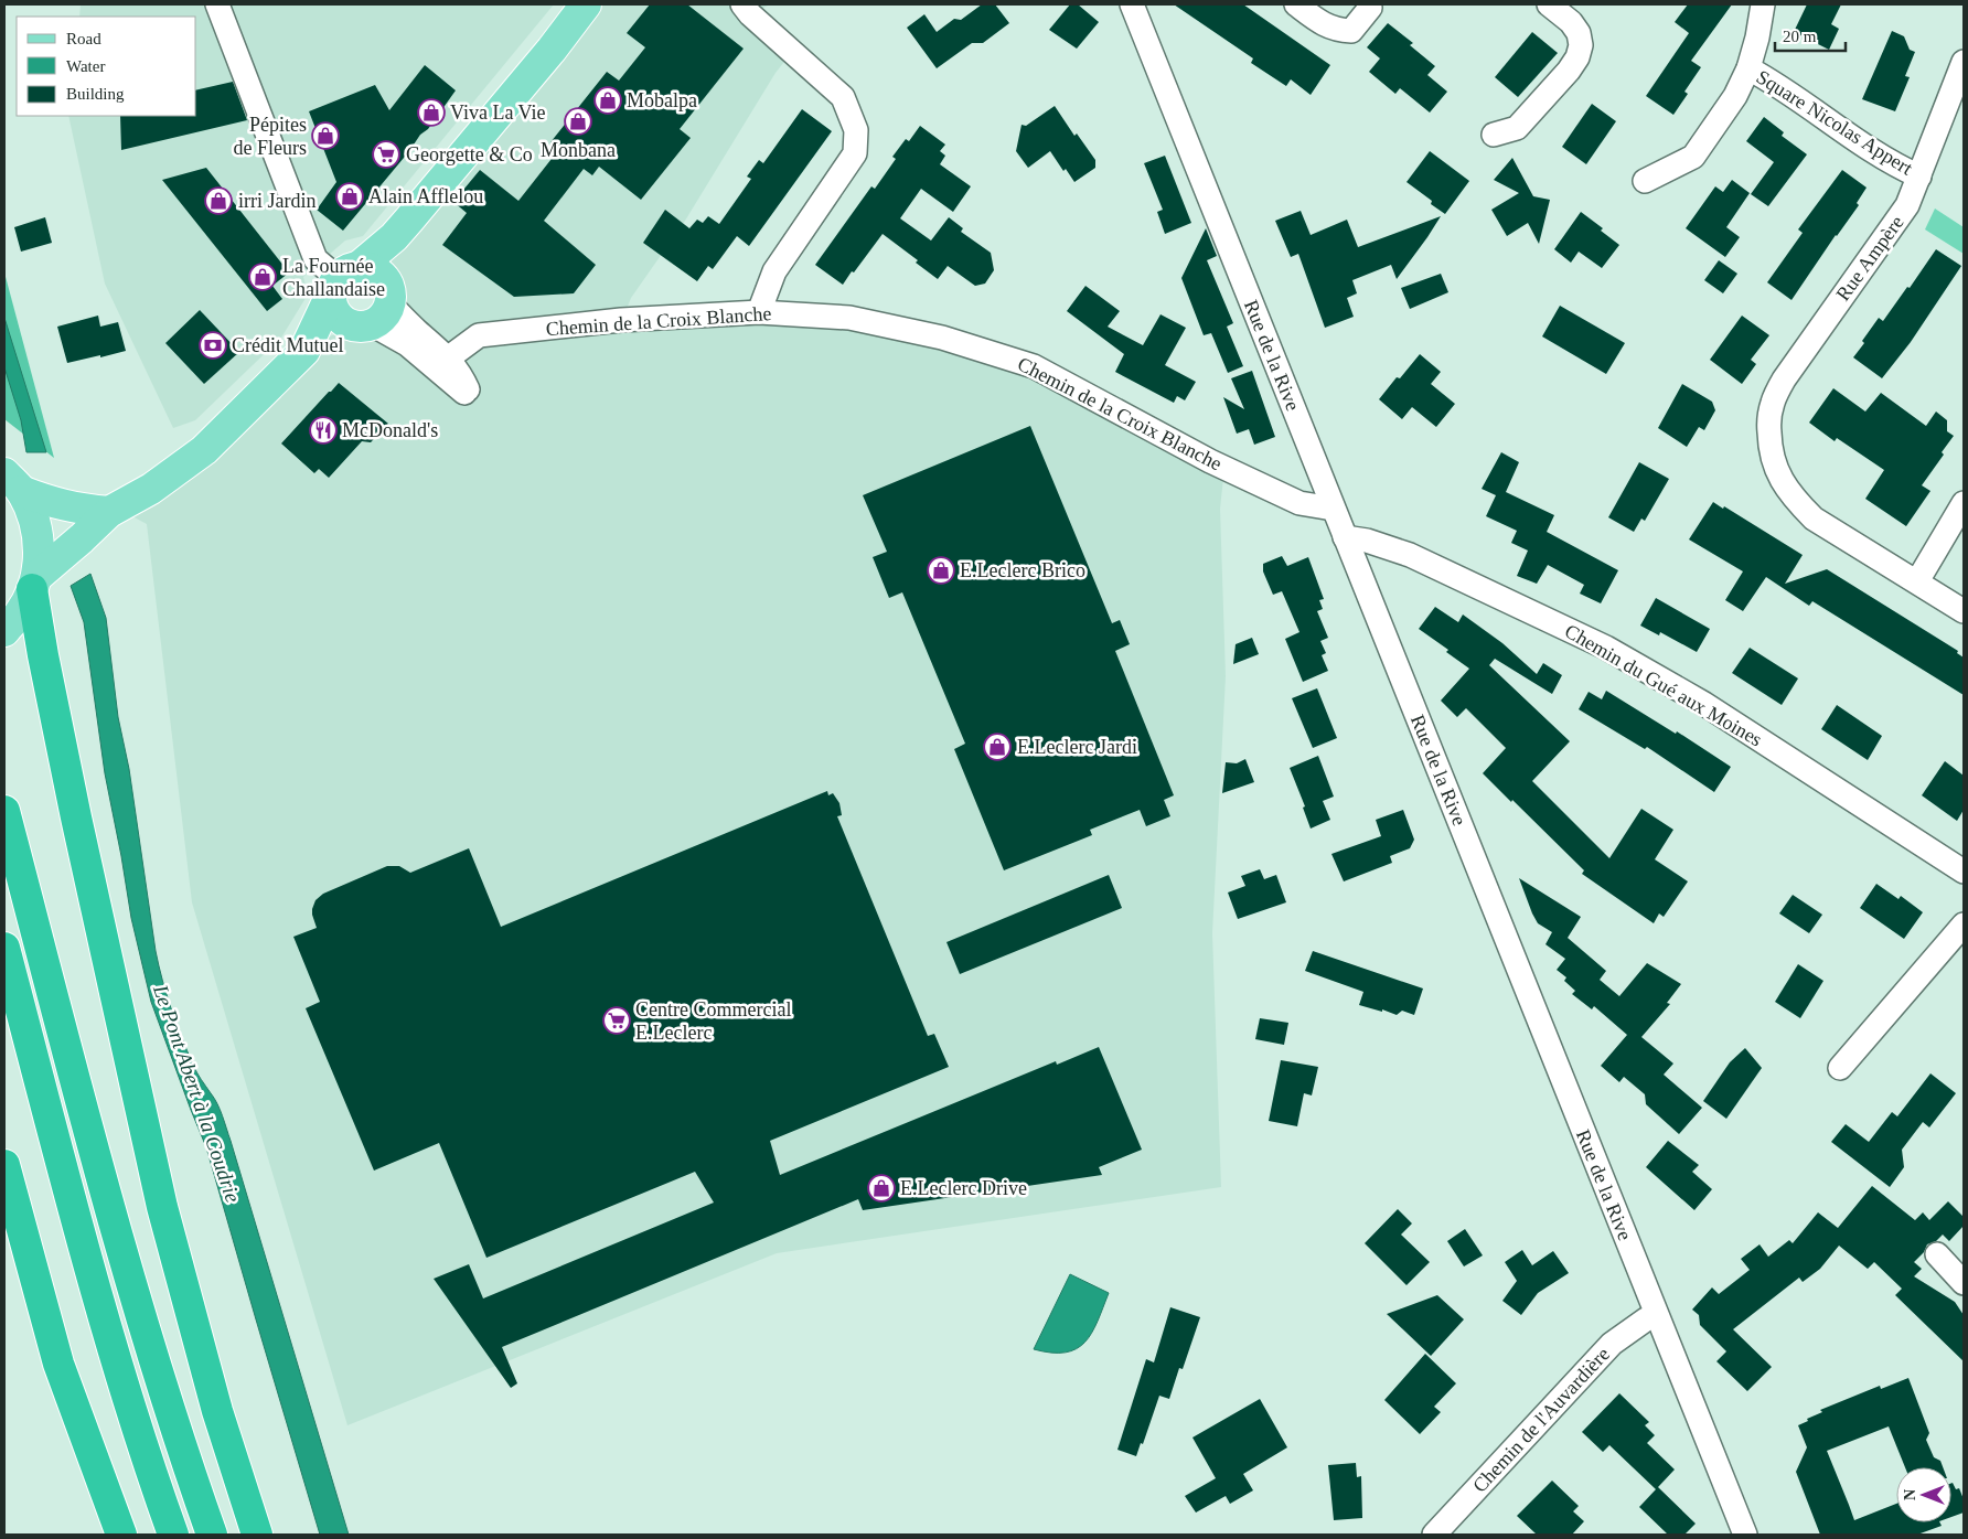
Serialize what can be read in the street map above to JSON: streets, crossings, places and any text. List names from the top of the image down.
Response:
{
  "streets": {
    "street": [
      "Square Nicolas Appert",
      "Rue Ampère",
      "Chemin de la Croix Blanche",
      "Rue de la Rive",
      "Chemin du Gué aux Moines",
      "Chemin de l'Auvardière"
    ]
  },
  "crossings": [
    ["Square Nicolas Appert", "Rue Ampère"],
    ["Chemin de la Croix Blanche", "Rue de la Rive"],
    ["Rue de la Rive", "Chemin du Gué aux Moines"],
    ["Rue de la Rive", "Chemin de l'Auvardière"]
  ],
  "water": ["Le Pont Abert à la Coudrie"],
  "places": {
    "shop": [
      "Mobalpa",
      "Viva La Vie",
      "Monbana",
      "Pépites de Fleurs",
      "Alain Afflelou",
      "irri Jardin",
      "La Fournée Challandaise",
      "E.Leclerc Brico",
      "E.Leclerc Jardi",
      "E.Leclerc Drive"
    ],
    "supermarket": ["Georgette & Co", "Centre Commercial E.Leclerc"],
    "bank": ["Crédit Mutuel"],
    "restaurant": ["McDonald's"]
  },
  "legend": ["Road", "Water", "Building"],
  "scale_bar": "20 m",
  "north": "left"
}
